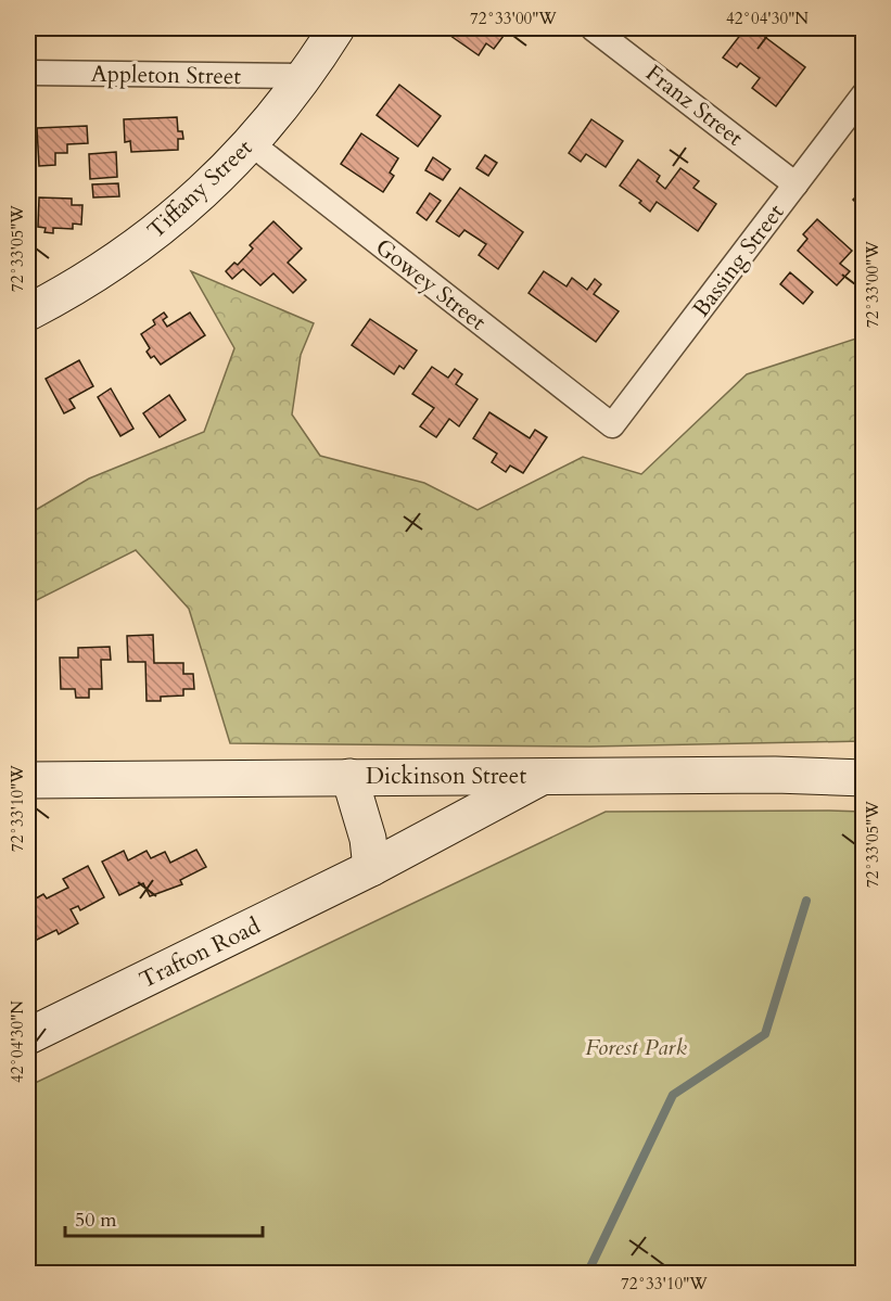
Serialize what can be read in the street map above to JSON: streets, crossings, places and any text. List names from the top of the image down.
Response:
{
  "streets": {
    "main road": ["Tiffany Street", "Dickinson Street", "Trafton Road"],
    "street": [
      "Appleton Street",
      "Franz Street",
      "Bassing Street",
      "Gowey Street"
    ]
  },
  "crossings": [
    ["Appleton Street", "Tiffany Street"],
    ["Franz Street", "Bassing Street"],
    ["Tiffany Street", "Gowey Street"],
    ["Bassing Street", "Gowey Street"],
    ["Dickinson Street", "Trafton Road"]
  ],
  "parks": ["Forest Park"],
  "scale_bar": "50 m",
  "coordinates": [
    "72°33'00\"W",
    "42°04'30\"N",
    "72°33'05\"W",
    "72°33'10\"W"
  ]
}
